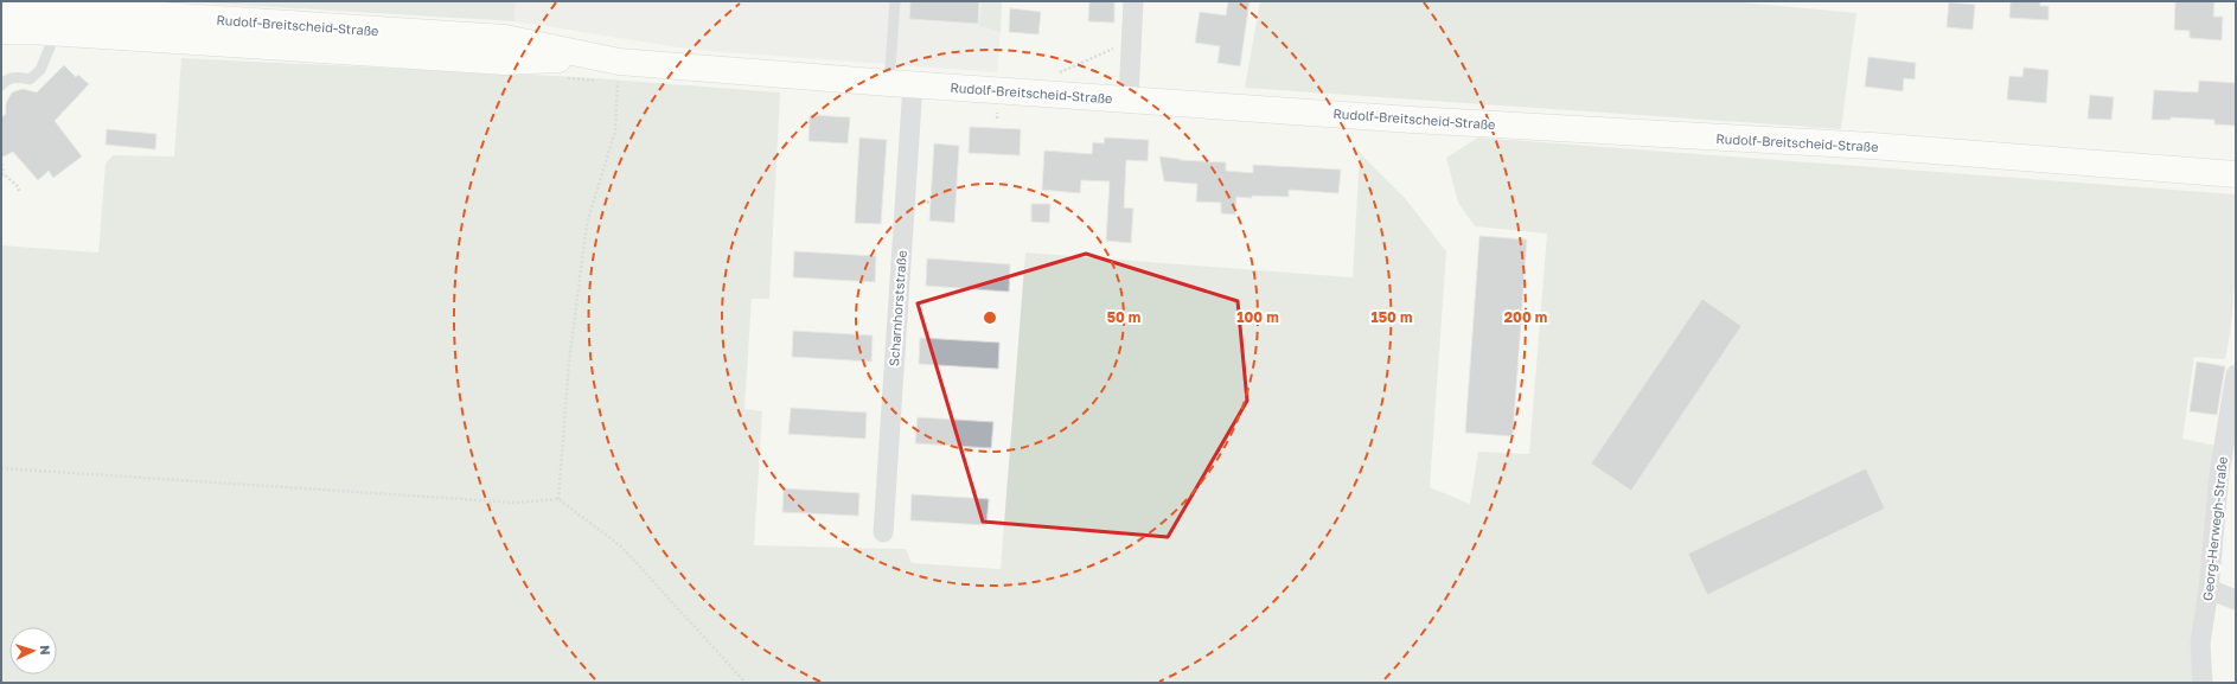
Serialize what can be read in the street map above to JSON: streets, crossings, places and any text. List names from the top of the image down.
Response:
{
  "streets": {
    "street": ["Rudolf-Breitscheid-Straße", "Scharnhorststraße", "Georg-Herwegh-Straße"]
  },
  "crossings": [
    ["Rudolf-Breitscheid-Straße", "Scharnhorststraße"]
  ],
  "north": "right",
  "rings": [
    "50 m",
    "100 m",
    "150 m",
    "200 m"
  ]
}
